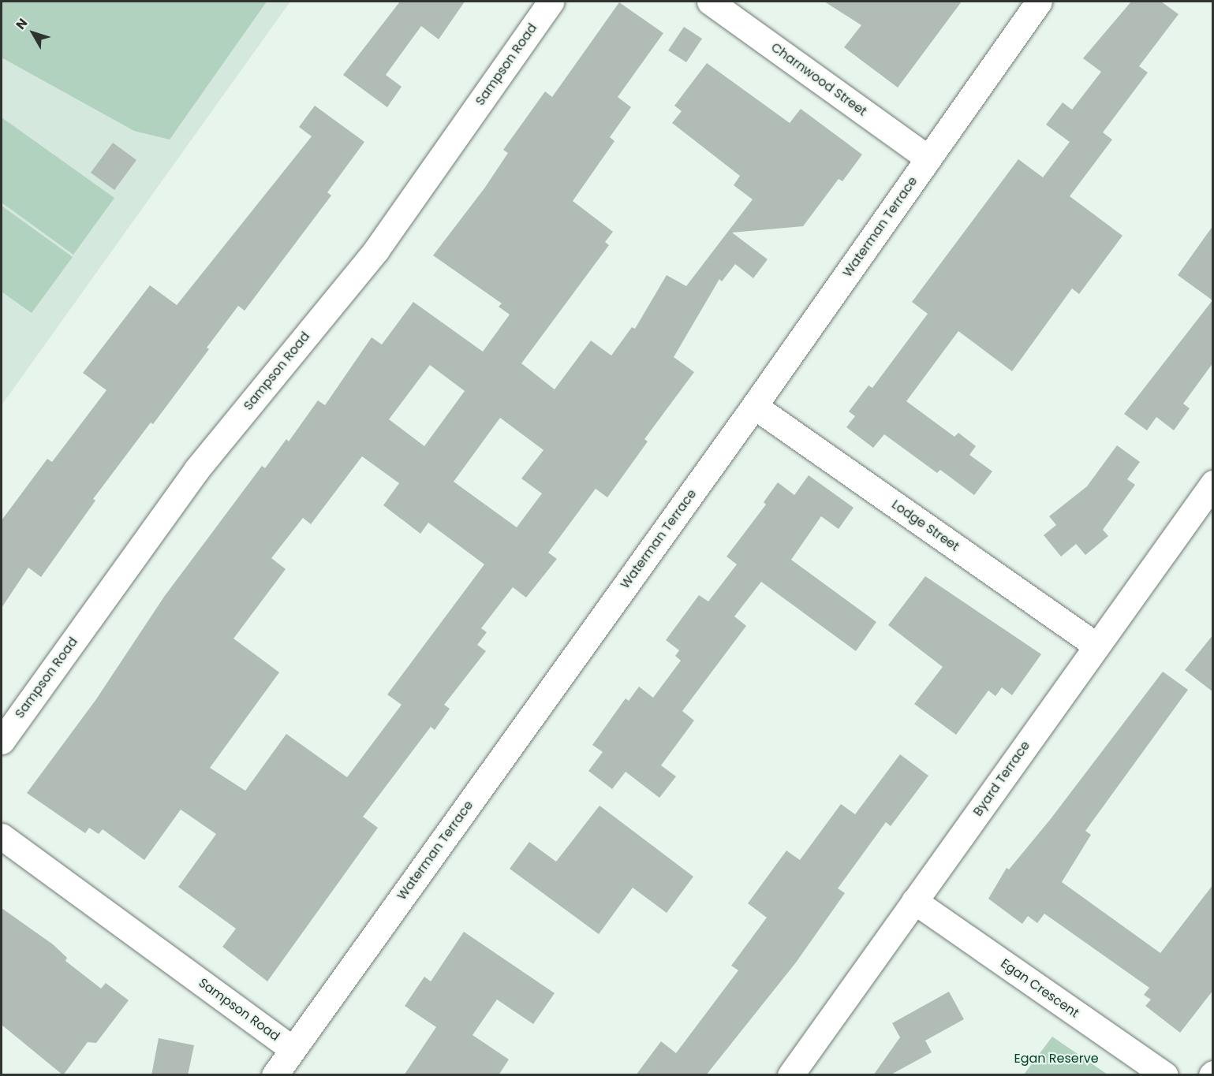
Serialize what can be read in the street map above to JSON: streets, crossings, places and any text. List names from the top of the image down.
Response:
{
  "streets": {
    "street": [
      "Sampson Road",
      "Charnwood Street",
      "Waterman Terrace",
      "Lodge Street",
      "Byard Terrace",
      "Egan Crescent"
    ]
  },
  "crossings": [
    ["Sampson Road", "Waterman Terrace"],
    ["Charnwood Street", "Waterman Terrace"],
    ["Waterman Terrace", "Lodge Street"],
    ["Lodge Street", "Byard Terrace"],
    ["Byard Terrace", "Egan Crescent"]
  ],
  "parks": ["Egan Reserve"],
  "north": "top left"
}
